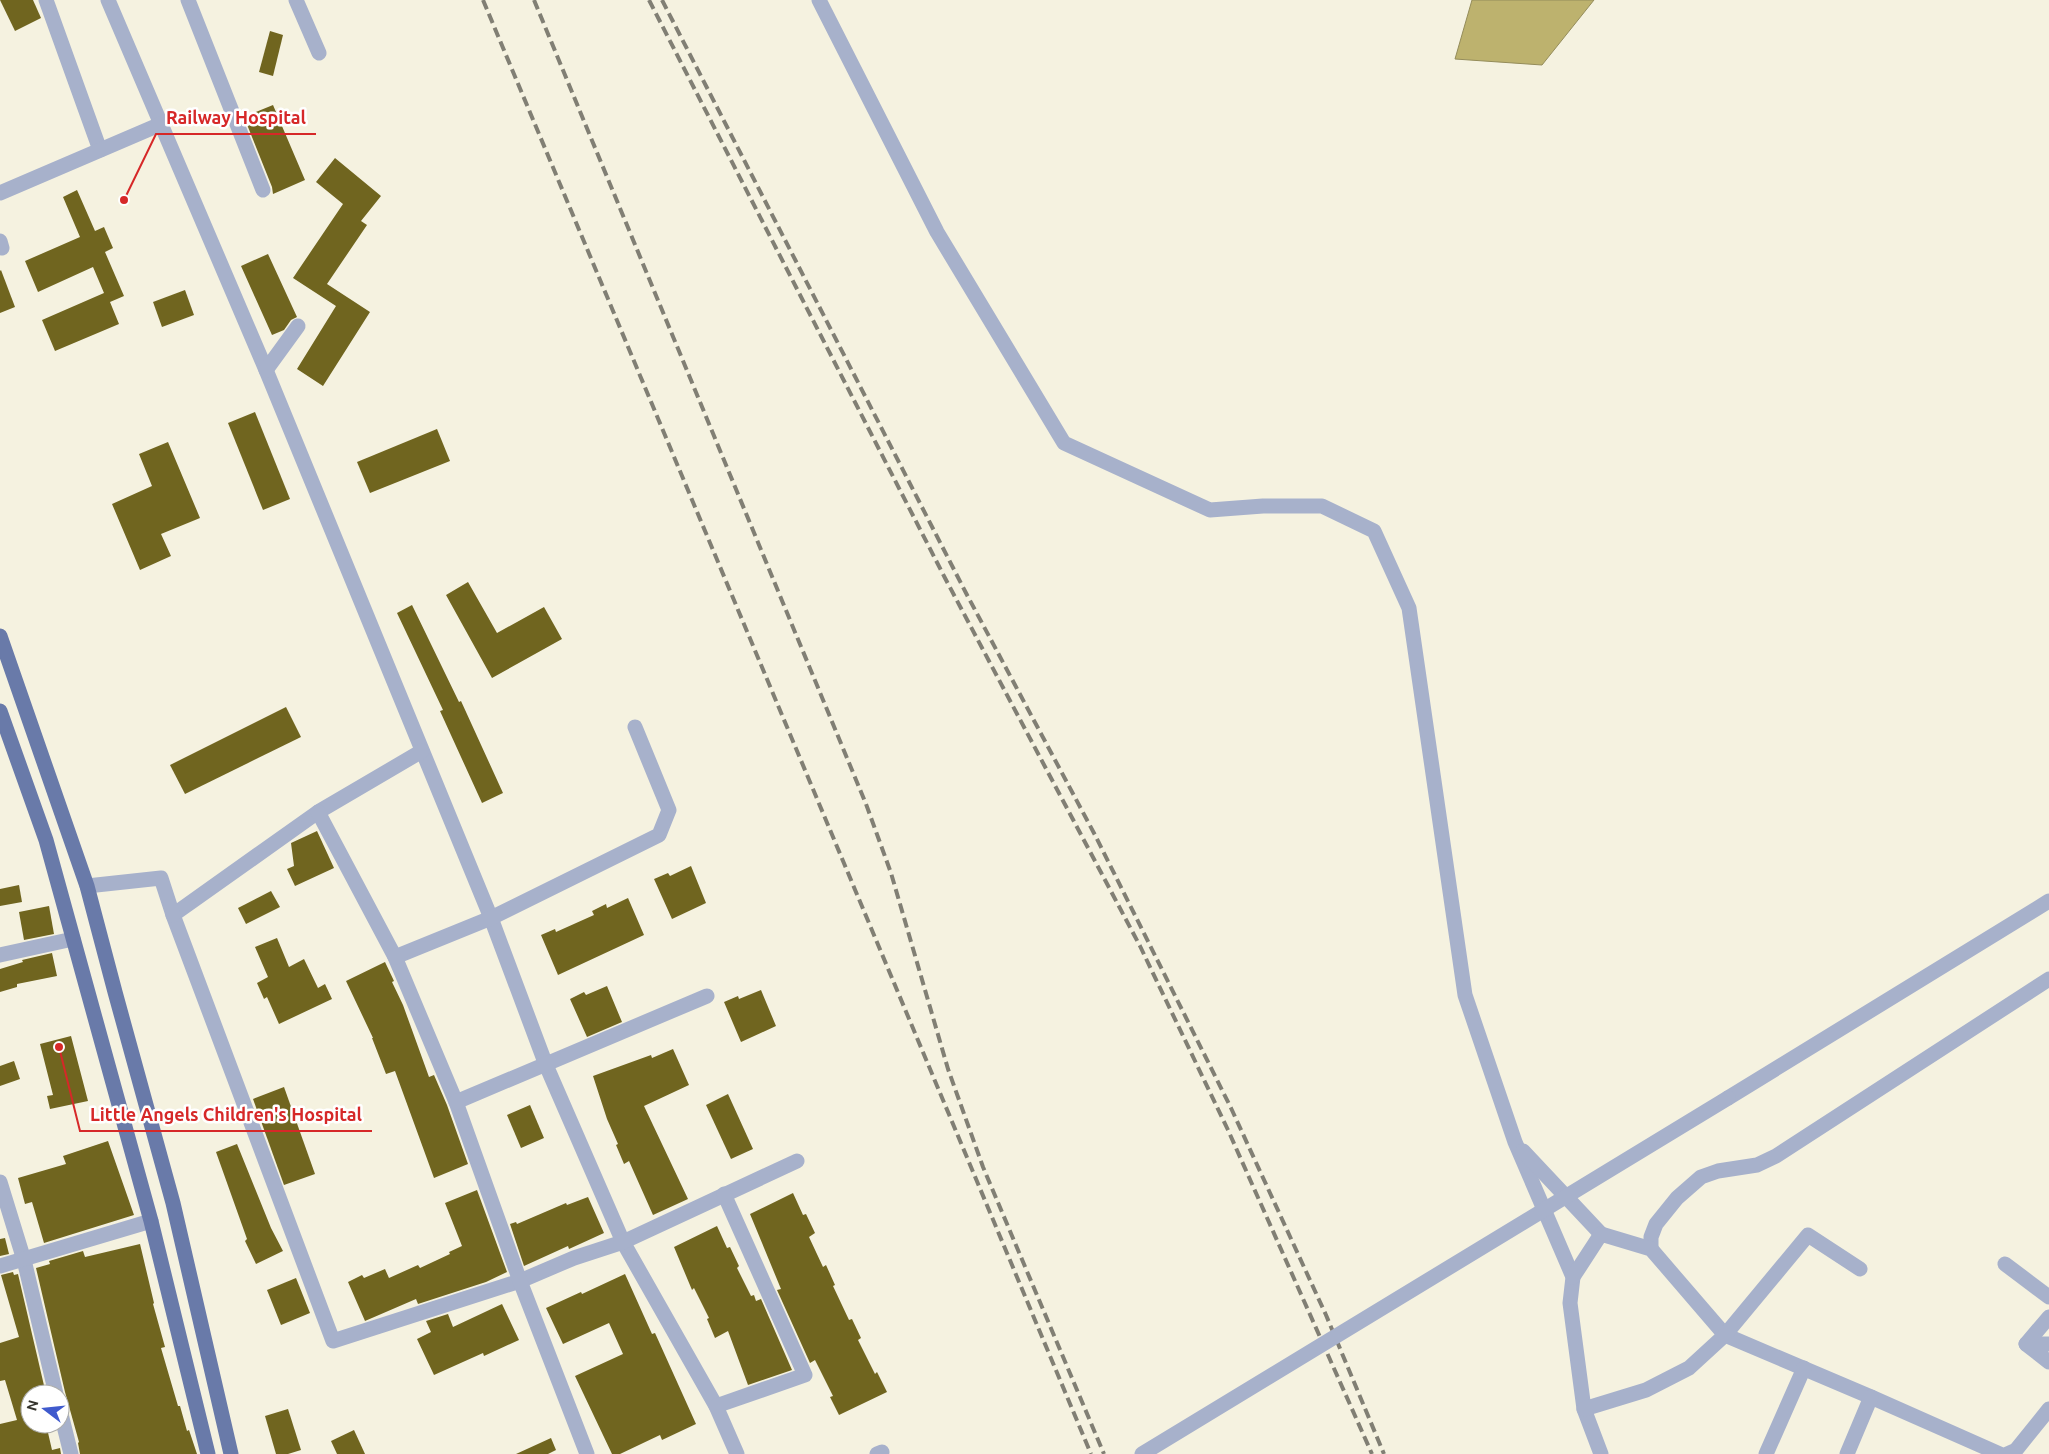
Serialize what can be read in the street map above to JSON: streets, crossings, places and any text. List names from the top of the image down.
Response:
{
  "places": ["Railway Hospital", "Little Angels Children's Hospital"],
  "north": "left"
}
